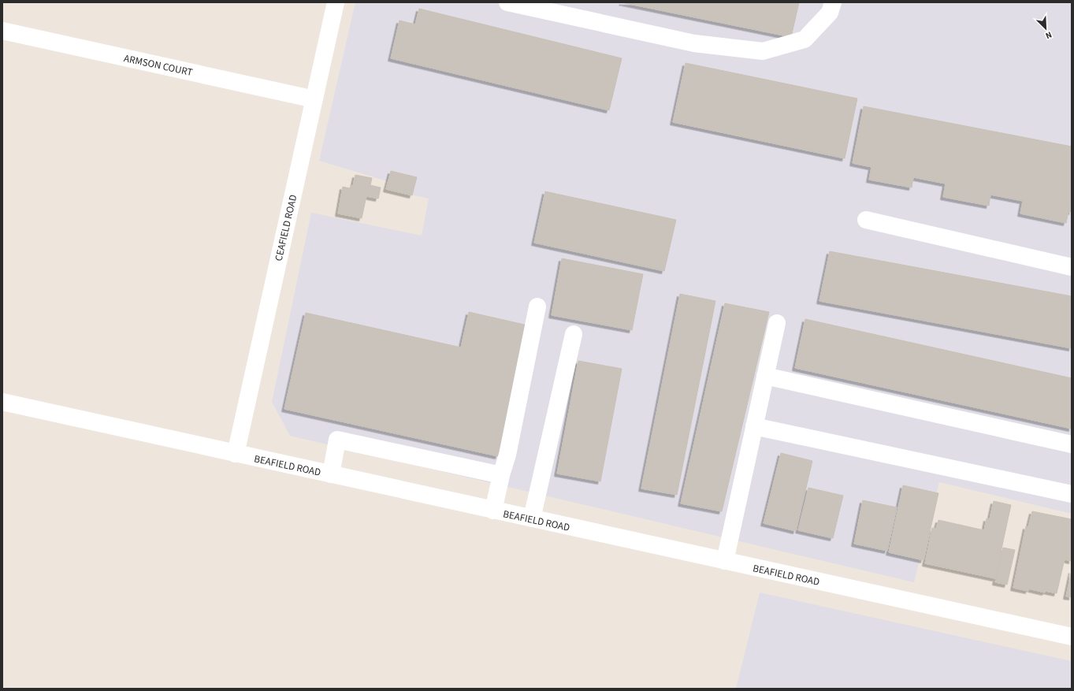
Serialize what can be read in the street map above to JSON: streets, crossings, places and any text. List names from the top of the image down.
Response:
{
  "streets": {
    "street": ["ARMSON COURT", "CEAFIELD ROAD", "BEAFIELD ROAD"]
  },
  "crossings": [
    ["ARMSON COURT", "CEAFIELD ROAD"],
    ["CEAFIELD ROAD", "BEAFIELD ROAD"]
  ],
  "north": "bottom right"
}
